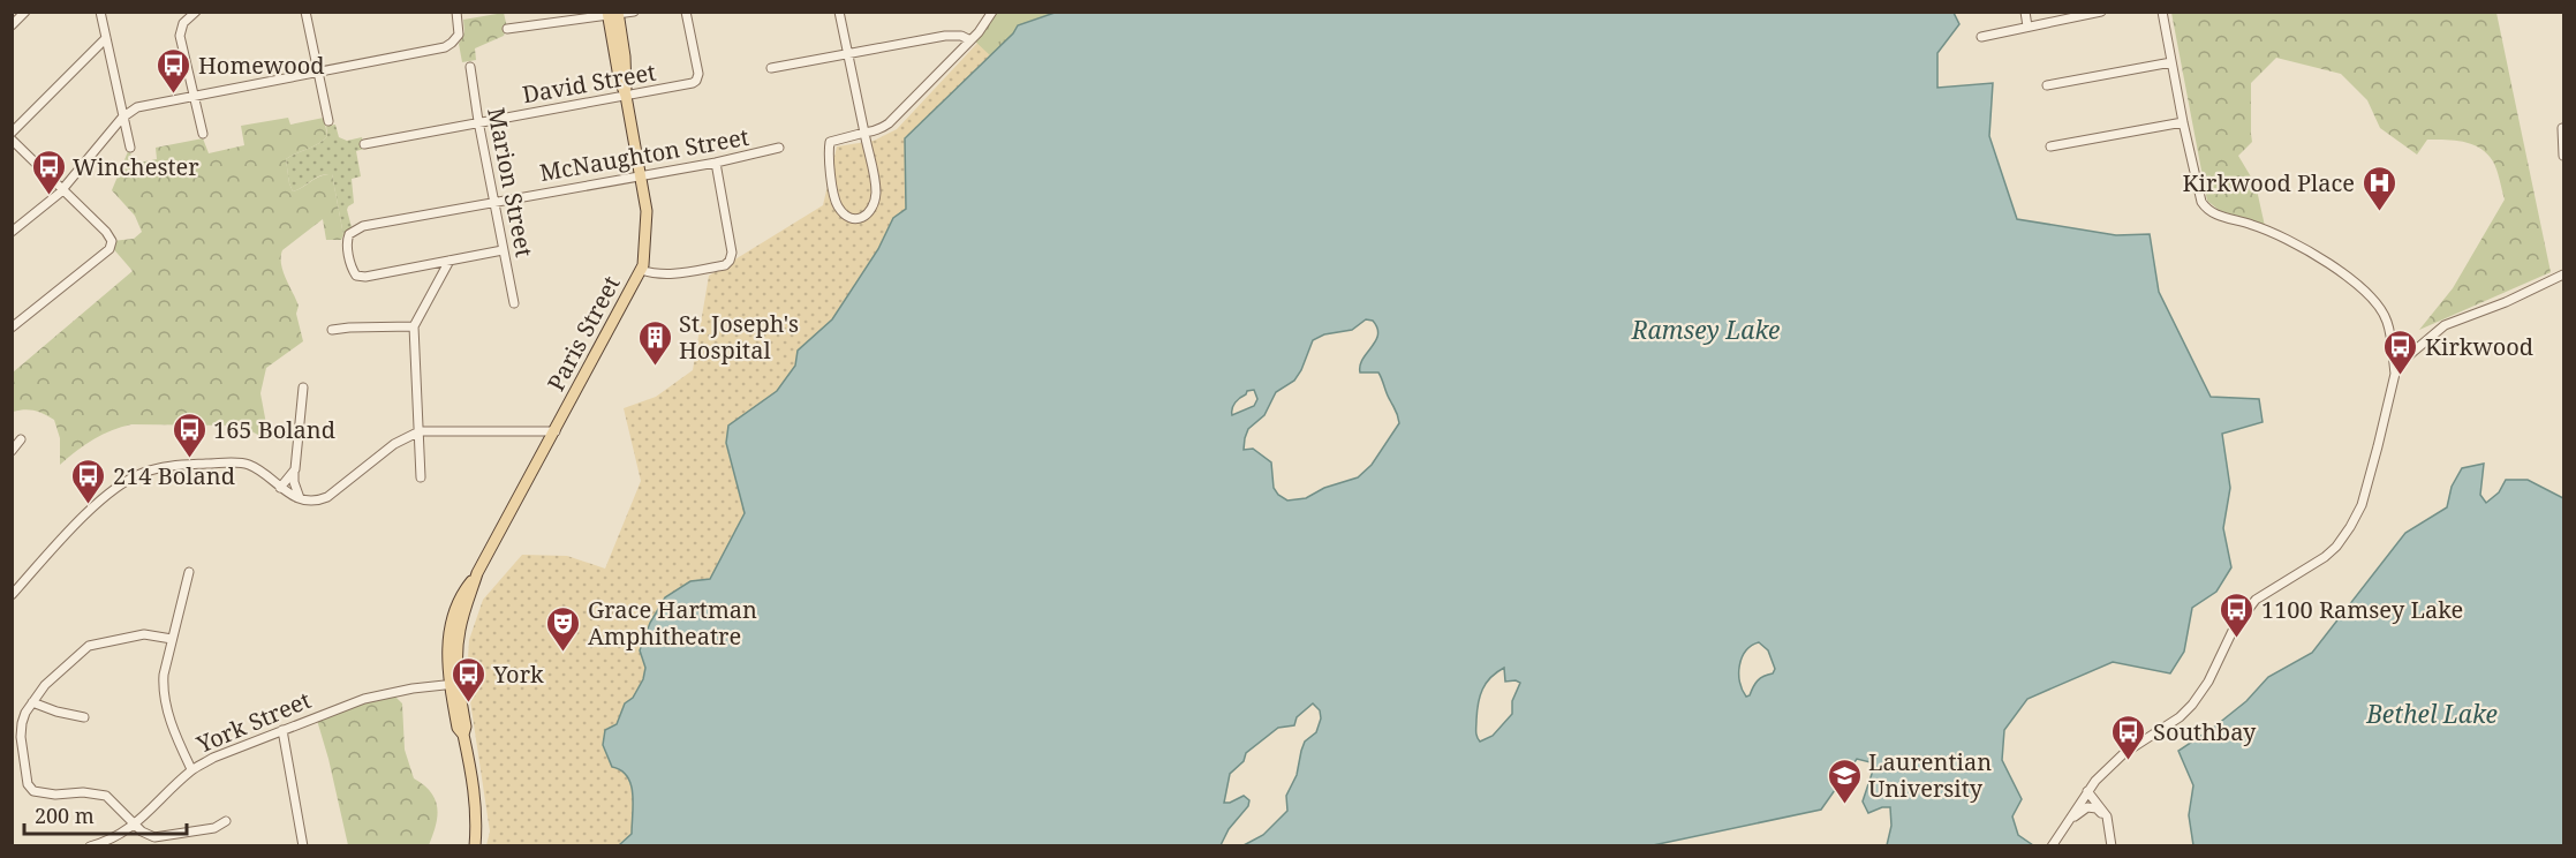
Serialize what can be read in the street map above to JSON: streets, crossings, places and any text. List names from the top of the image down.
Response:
{
  "streets": {
    "main road": ["Paris Street"],
    "street": [
      "David Street",
      "McNaughton Street",
      "Marion Street",
      "York Street"
    ]
  },
  "crossings": [
    ["David Street", "Marion Street"],
    ["David Street", "Paris Street"],
    ["McNaughton Street", "Marion Street"],
    ["McNaughton Street", "Paris Street"],
    ["Paris Street", "York Street"]
  ],
  "water": ["Ramsey Lake", "Bethel Lake"],
  "places": {
    "bus stop": [
      "Homewood",
      "Winchester",
      "Kirkwood",
      "165 Boland",
      "214 Boland",
      "1100 Ramsey Lake",
      "York",
      "Southbay"
    ],
    "hospital": ["Kirkwood Place"],
    "building": ["St. Joseph's Hospital"],
    "theatre": ["Grace Hartman Amphitheatre"],
    "school or university": ["Laurentian University"]
  },
  "scale_bar": "200 m"
}
